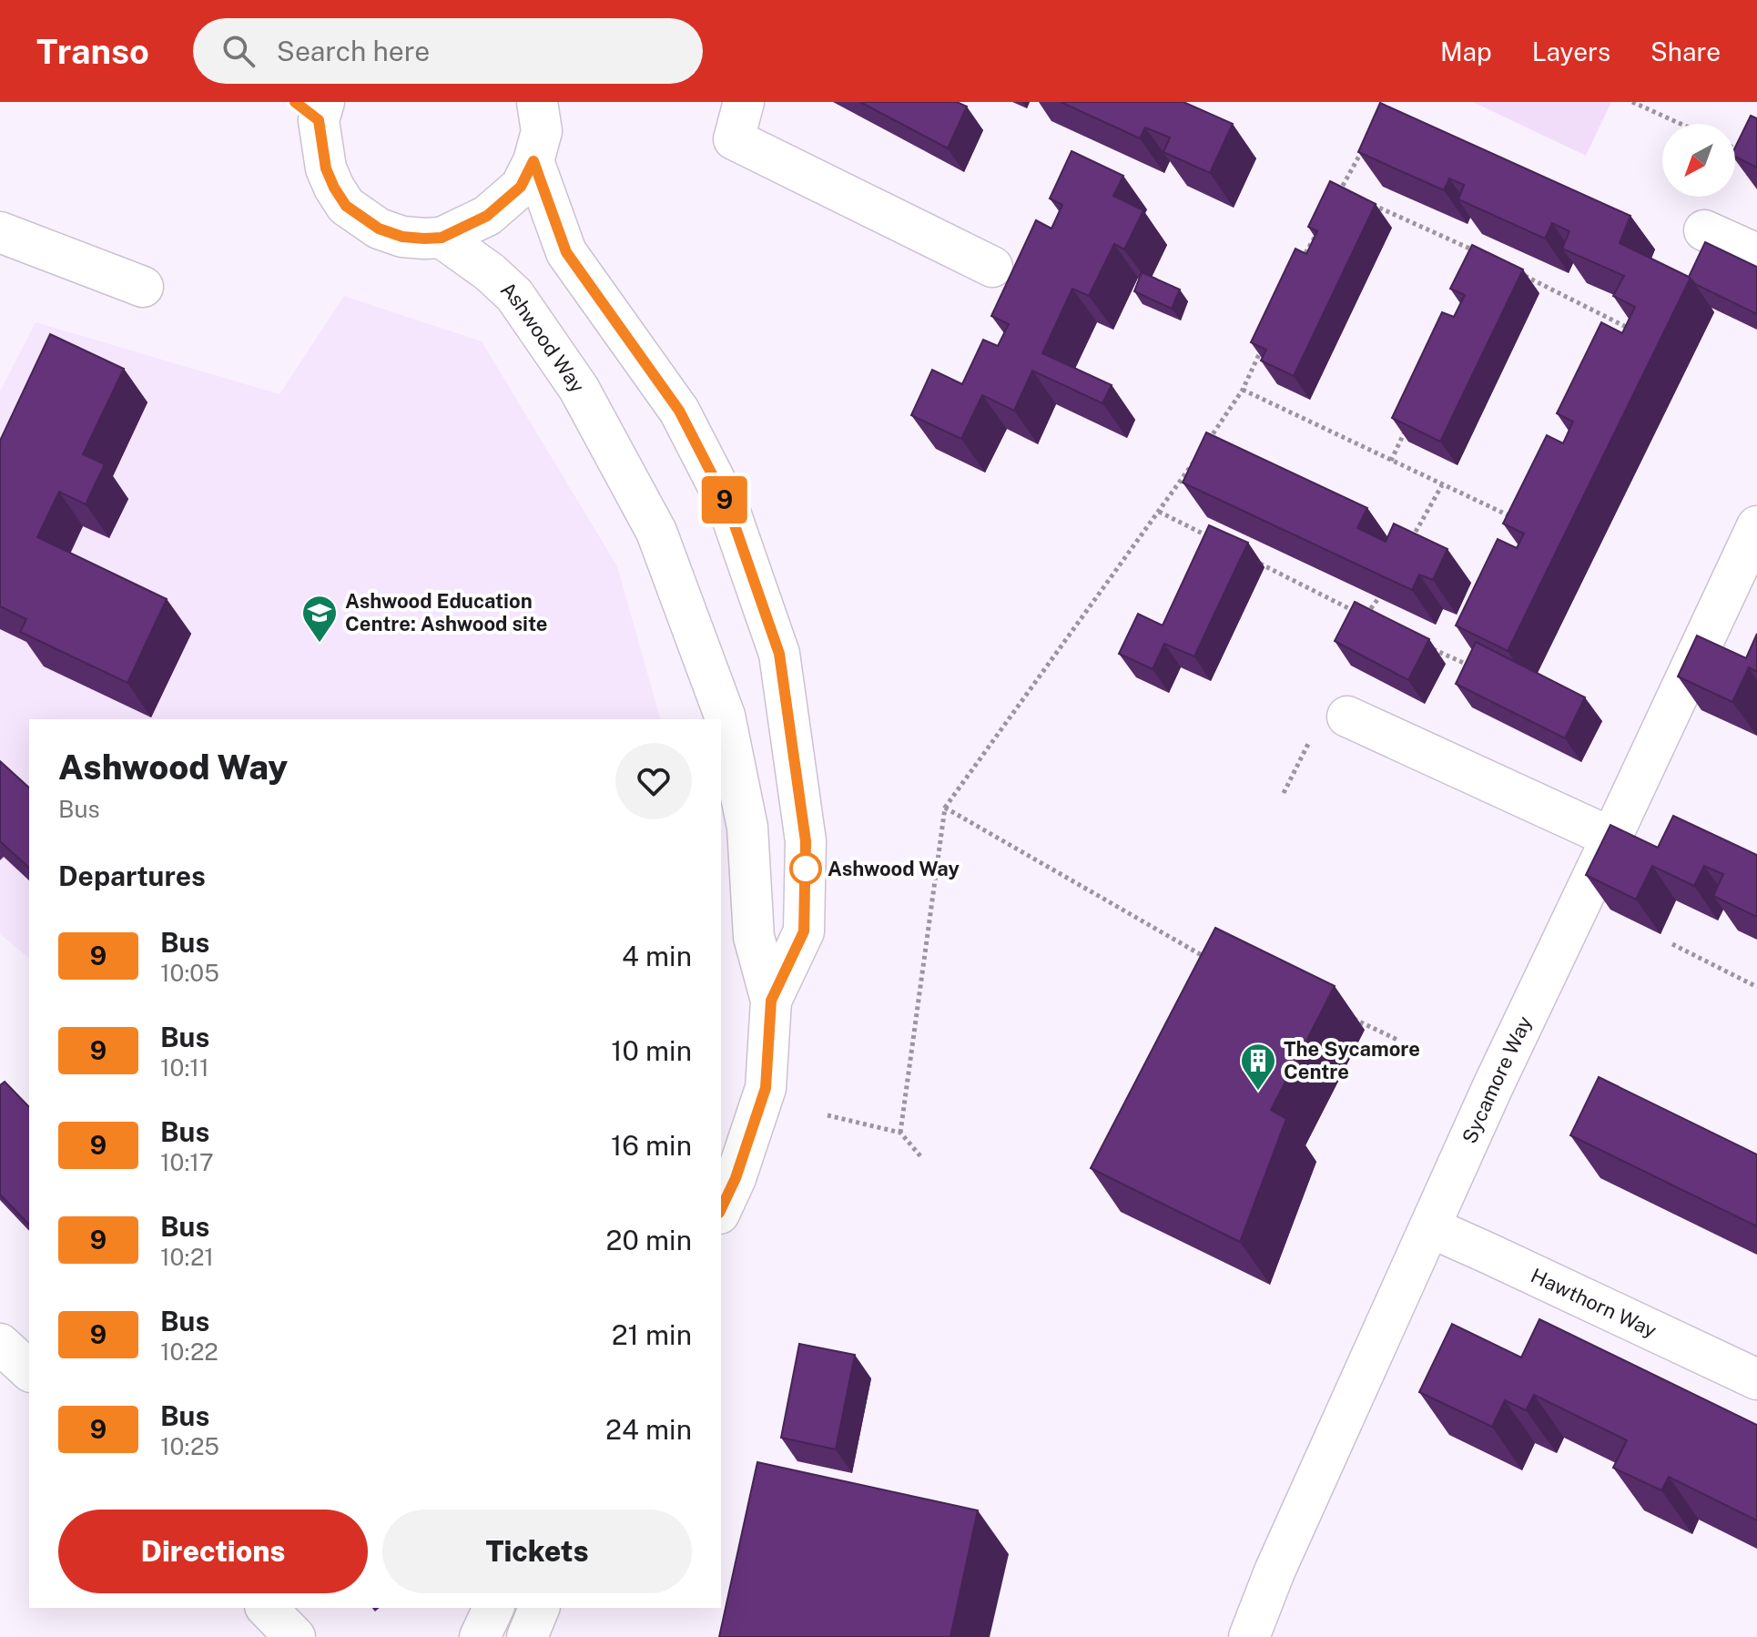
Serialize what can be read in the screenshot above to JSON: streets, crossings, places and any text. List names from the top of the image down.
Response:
{
  "streets": {
    "street": ["Ashwood Way", "Sycamore Way", "Hawthorn Way"]
  },
  "crossings": [
    ["Sycamore Way", "Hawthorn Way"]
  ],
  "places": {
    "school or university": ["Ashwood Education Centre: Ashwood site"],
    "other": ["Ashwood Way"],
    "building": ["The Sycamore Centre"]
  },
  "lines": ["bus line 9"],
  "north": "bottom left",
  "page": {
    "header": "Transo",
    "search": "Search here",
    "nav": ["Map", "Layers", "Share"],
    "on_map": "9",
    "heading": [
      ["Ashwood Way", "Bus"],
      "Departures"
    ],
    "list": [
      {
        "mark": "9",
        "name": "Bus",
        "note": "10:05",
        "value": "4 min"
      },
      {
        "mark": "9",
        "name": "Bus",
        "note": "10:11",
        "value": "10 min"
      },
      {
        "mark": "9",
        "name": "Bus",
        "note": "10:17",
        "value": "16 min"
      },
      {
        "mark": "9",
        "name": "Bus",
        "note": "10:21",
        "value": "20 min"
      },
      {
        "mark": "9",
        "name": "Bus",
        "note": "10:22",
        "value": "21 min"
      },
      {
        "mark": "9",
        "name": "Bus",
        "note": "10:25",
        "value": "24 min"
      }
    ],
    "buttons": ["Directions", "Tickets"]
  }
}
